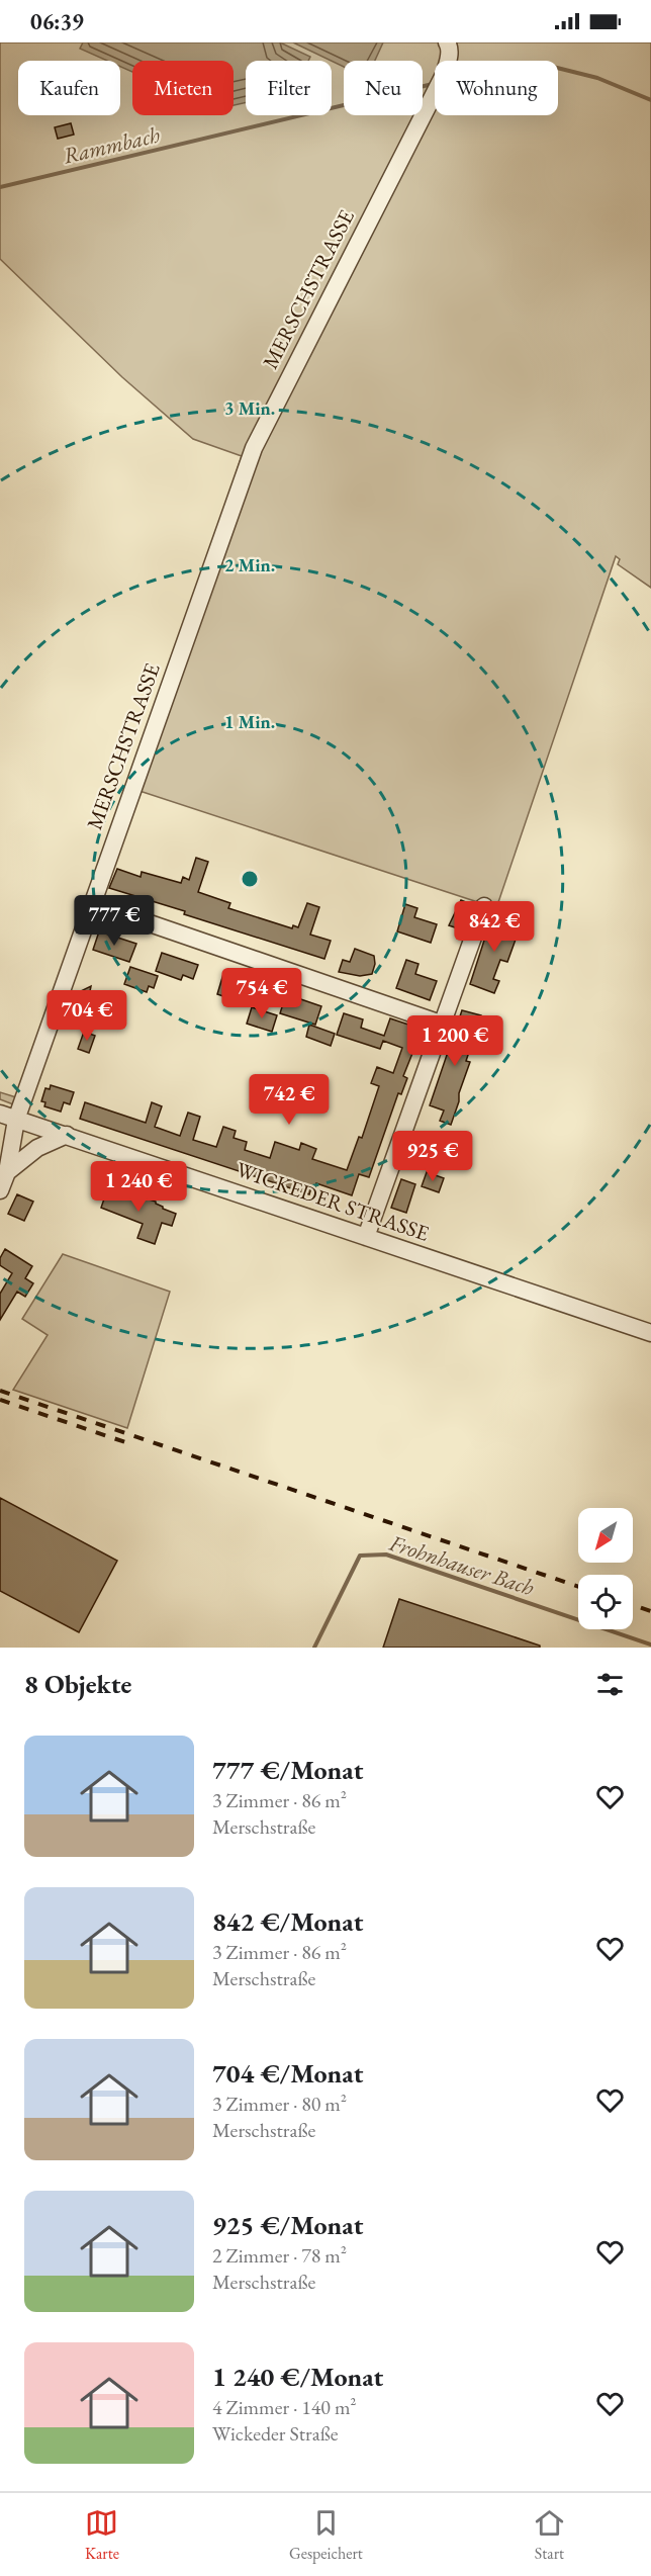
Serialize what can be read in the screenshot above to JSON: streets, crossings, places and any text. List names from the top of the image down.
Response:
{
  "streets": {
    "street": ["MERSCHSTRASSE", "WICKEDER STRASSE"]
  },
  "crossings": [
    ["MERSCHSTRASSE", "WICKEDER STRASSE"]
  ],
  "water": ["Rammbach", "Frohnhauser Bach"],
  "north": "bottom left",
  "page": {
    "status": "06:39",
    "chip": [
      "Kaufen",
      "Mieten",
      "Filter",
      "Neu",
      "Wohnung"
    ],
    "price": [
      "777 €",
      "842 €",
      "754 €",
      "704 €",
      "1 200 €",
      "742 €",
      "925 €",
      "1 240 €"
    ],
    "heading": "8 Objekte",
    "list": [
      {
        "name": "777 €/Monat",
        "note": "3 Zimmer · 86 m² · Merschstraße"
      },
      {
        "name": "842 €/Monat",
        "note": "3 Zimmer · 86 m² · Merschstraße"
      },
      {
        "name": "704 €/Monat",
        "note": "3 Zimmer · 80 m² · Merschstraße"
      },
      {
        "name": "925 €/Monat",
        "note": "2 Zimmer · 78 m² · Merschstraße"
      },
      {
        "name": "1 240 €/Monat",
        "note": "4 Zimmer · 140 m² · Wickeder Straße"
      }
    ],
    "tabs": ["Karte", "Gespeichert", "Start"]
  },
  "rings": ["3 Min.", "2 Min.", "1 Min."]
}
